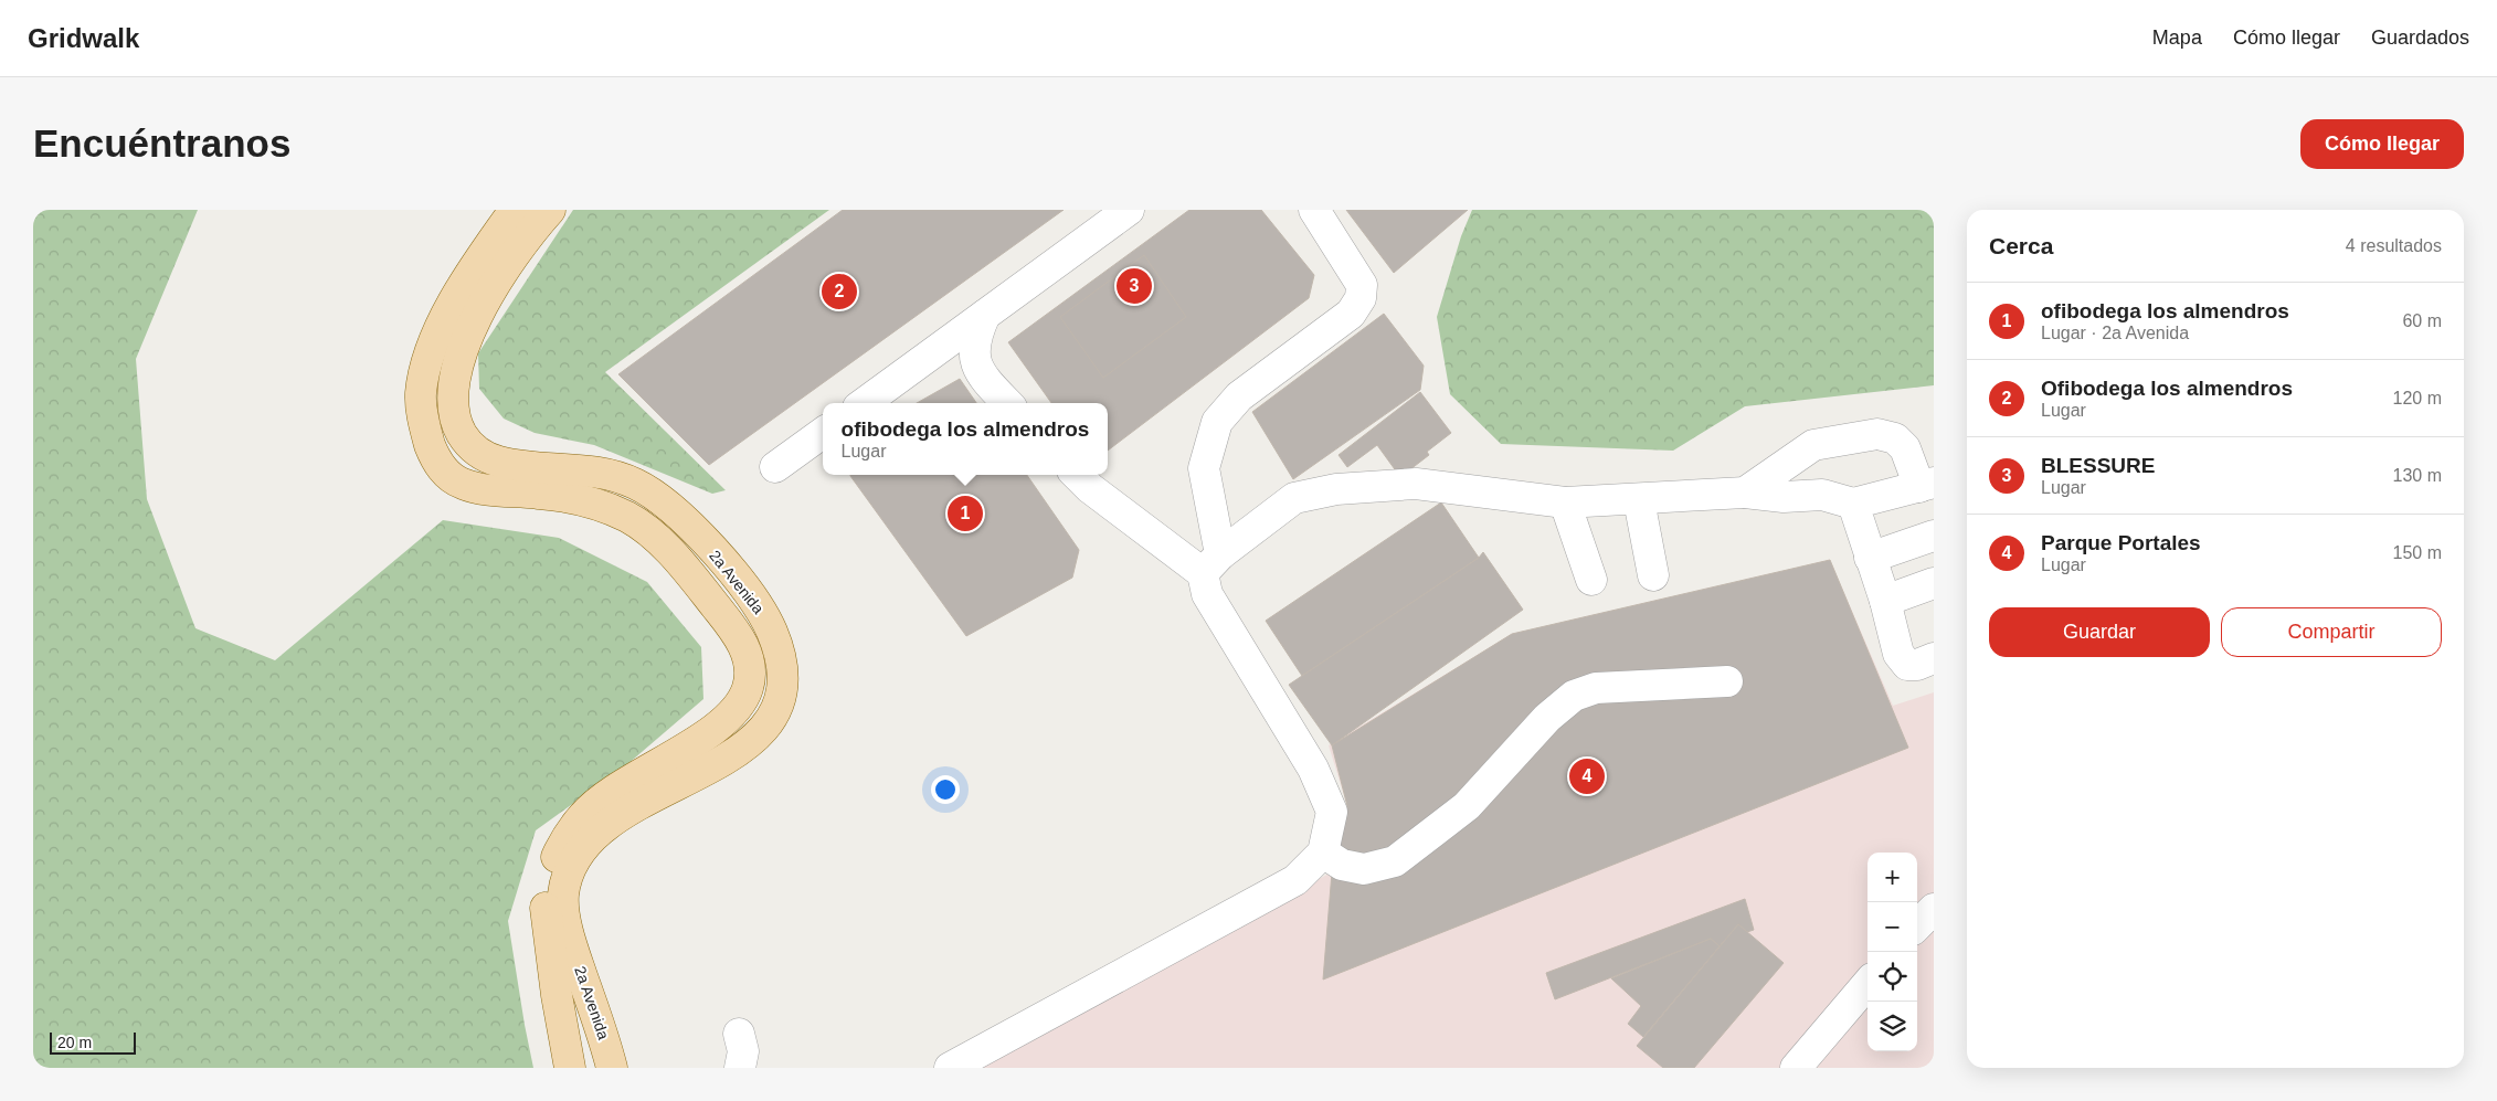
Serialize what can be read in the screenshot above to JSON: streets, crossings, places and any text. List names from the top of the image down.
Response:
{
  "streets": {
    "main road": ["2a Avenida"]
  },
  "scale_bar": "20 m",
  "page": {
    "header": "Gridwalk",
    "nav": ["Mapa", "Cómo llegar", "Guardados"],
    "buttons": [
      "Cómo llegar",
      ["Guardar", "Compartir"]
    ],
    "title": "Encuéntranos",
    "heading": ["Cerca", "4 resultados"],
    "pins": [
      "3",
      "2",
      "1",
      "4"
    ],
    "list": [
      {
        "mark": "1",
        "name": "ofibodega los almendros",
        "note": "Lugar · 2a Avenida",
        "value": "60 m"
      },
      {
        "mark": "2",
        "name": "Ofibodega los almendros",
        "note": "Lugar",
        "value": "120 m"
      },
      {
        "mark": "3",
        "name": "BLESSURE",
        "note": "Lugar",
        "value": "130 m"
      },
      {
        "mark": "4",
        "name": "Parque Portales",
        "note": "Lugar",
        "value": "150 m"
      }
    ],
    "popup": ["ofibodega los almendros", "Lugar"],
    "map_buttons": ["+", "−"],
    "scale": "20 m"
  }
}
